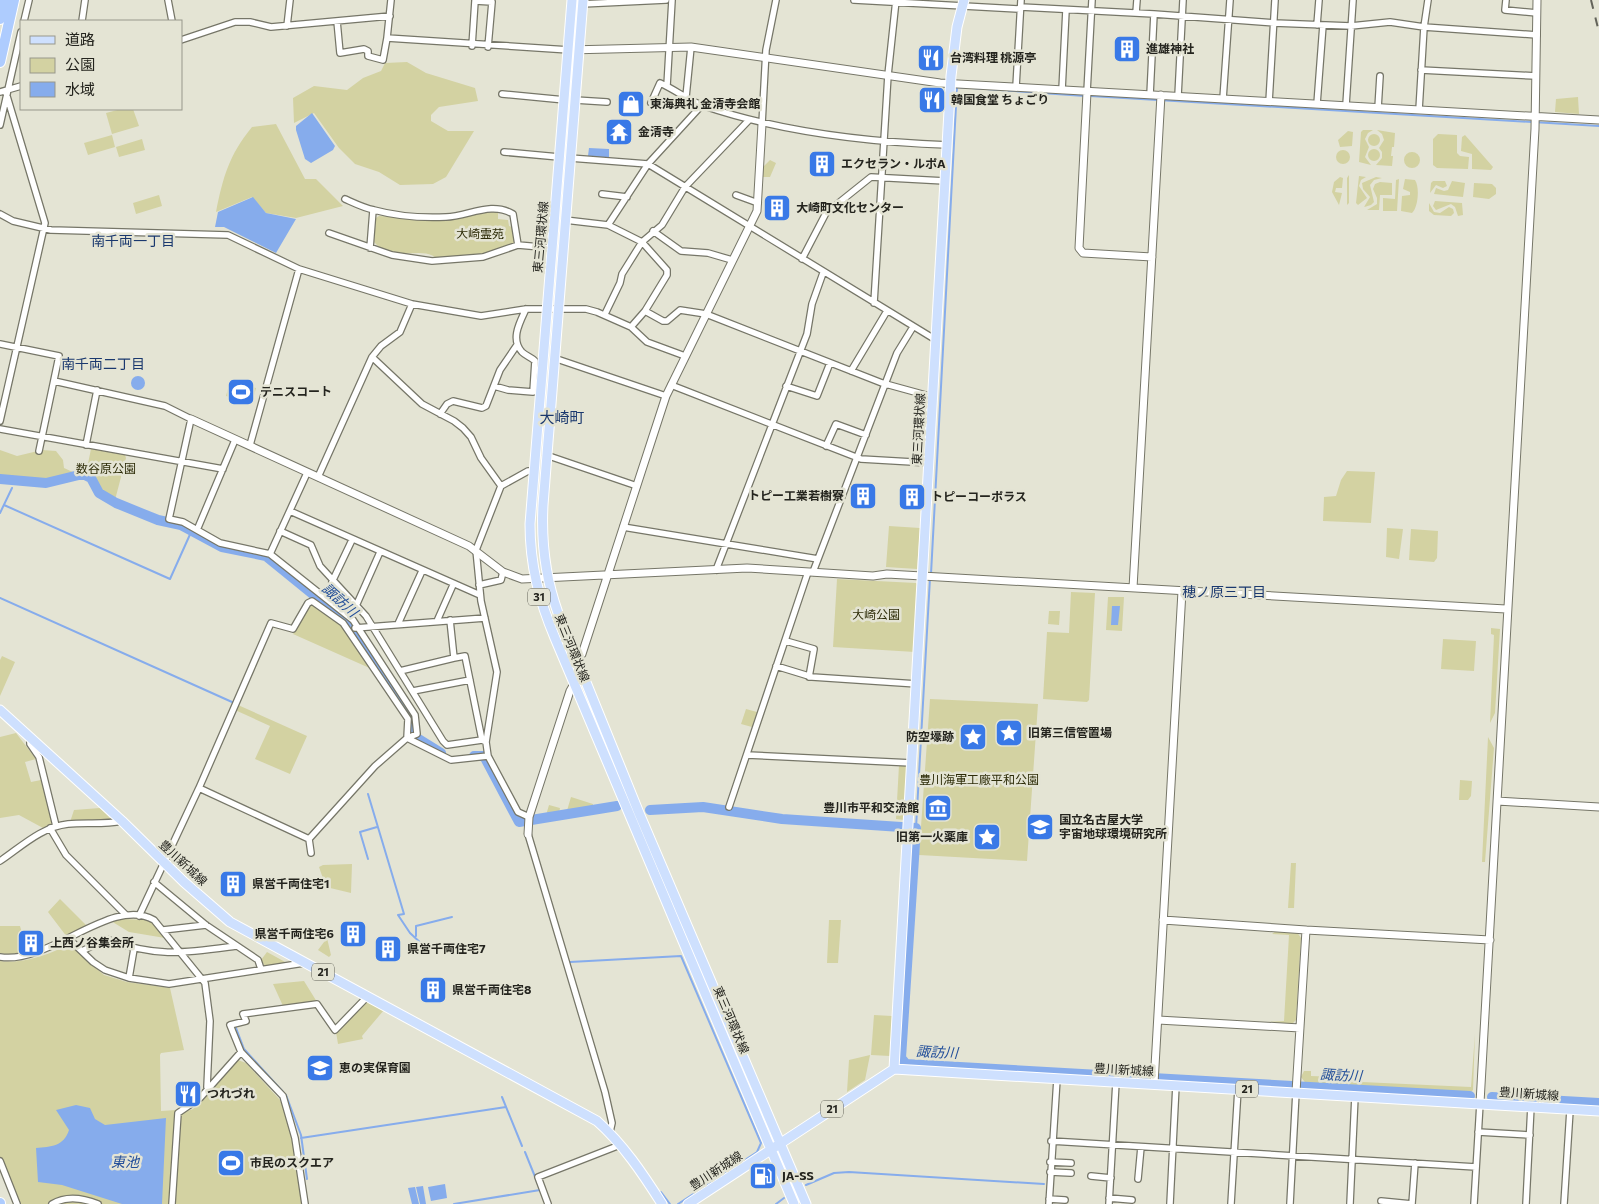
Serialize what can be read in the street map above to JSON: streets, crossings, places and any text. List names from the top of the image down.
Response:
{
  "streets": {
    "main road": [
      "東三河環状線",
      "31",
      "豊川新城線",
      "21"
    ]
  },
  "crossings": [
    ["東三河環状線", "豊川新城線"]
  ],
  "districts": [
    "南千両一丁目",
    "南千両二丁目",
    "大崎町",
    "穂ノ原三丁目"
  ],
  "water": ["諏訪川", "東池"],
  "parks": [
    "大崎霊苑",
    "数谷原公園",
    "大崎公園",
    "豊川海軍工廠平和公園"
  ],
  "places": {
    "building": [
      "進雄神社",
      "エクセラン・ルポA",
      "大崎町文化センター",
      "トピー工業若樹寮",
      "トピーコーポラス",
      "県営千両住宅1",
      "県営千両住宅6",
      "上西ノ谷集会所",
      "県営千両住宅7",
      "県営千両住宅8"
    ],
    "restaurant": ["台湾料理 桃源亭", "韓国食堂 ちょごり", "つれづれ"],
    "shop": ["東海典礼 金清寺会館"],
    "temple": ["金清寺"],
    "sports": ["テニスコート", "市民のスクエア"],
    "place": ["旧第三信管置場", "防空壕跡", "旧第一火薬庫"],
    "museum": ["豊川市平和交流館"],
    "school or university": ["国立名古屋大学 宇宙地球環境研究所", "恵の実保育園"],
    "fuel station": ["JA-SS"]
  },
  "legend": ["道路", "公園", "水域"]
}
